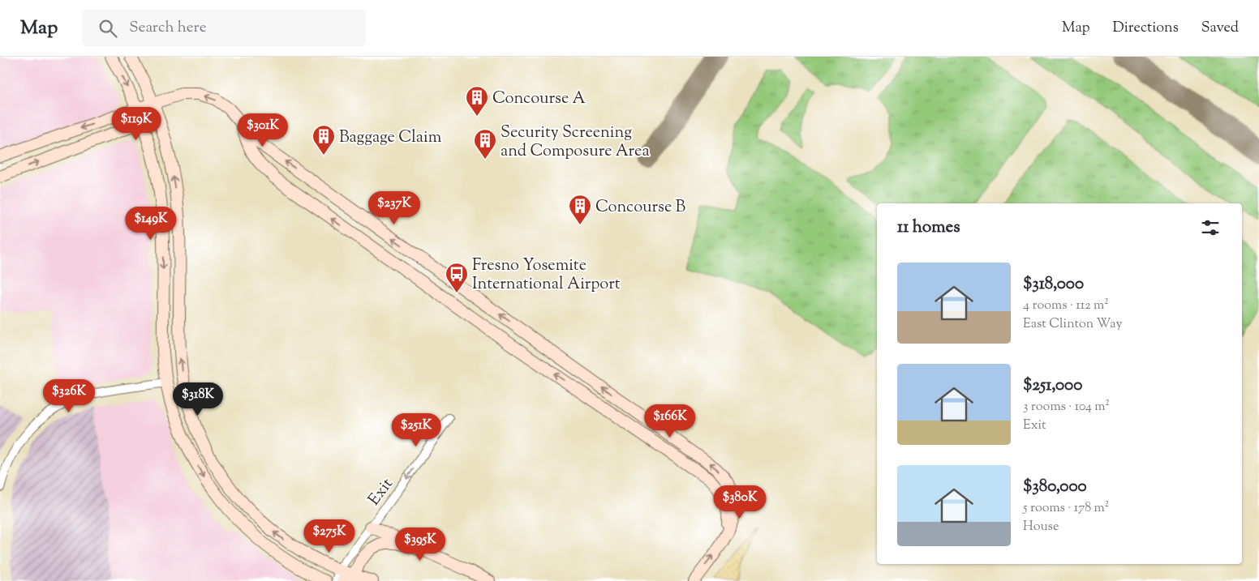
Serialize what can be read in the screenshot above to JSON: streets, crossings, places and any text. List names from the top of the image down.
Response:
{
  "streets": {
    "street": ["Exit"]
  },
  "one_way": ["Exit"],
  "places": {
    "building": [
      "Concourse A",
      "Baggage Claim",
      "Security Screening and Composure Area",
      "Concourse B"
    ],
    "bus stop": ["Fresno Yosemite International Airport"]
  },
  "page": {
    "header": "Map",
    "search": "Search here",
    "nav": ["Map", "Directions", "Saved"],
    "price": [
      "$119K",
      "$301K",
      "$237K",
      "$149K",
      "$326K",
      "$318K",
      "$166K",
      "$251K",
      "$380K",
      "$275K",
      "$395K"
    ],
    "heading": "11 homes",
    "list": [
      {
        "name": "$318,000",
        "note": "4 rooms · 112 m² · East Clinton Way"
      },
      {
        "name": "$251,000",
        "note": "3 rooms · 104 m² · Exit"
      },
      {
        "name": "$380,000",
        "note": "5 rooms · 178 m² · House"
      }
    ]
  }
}
